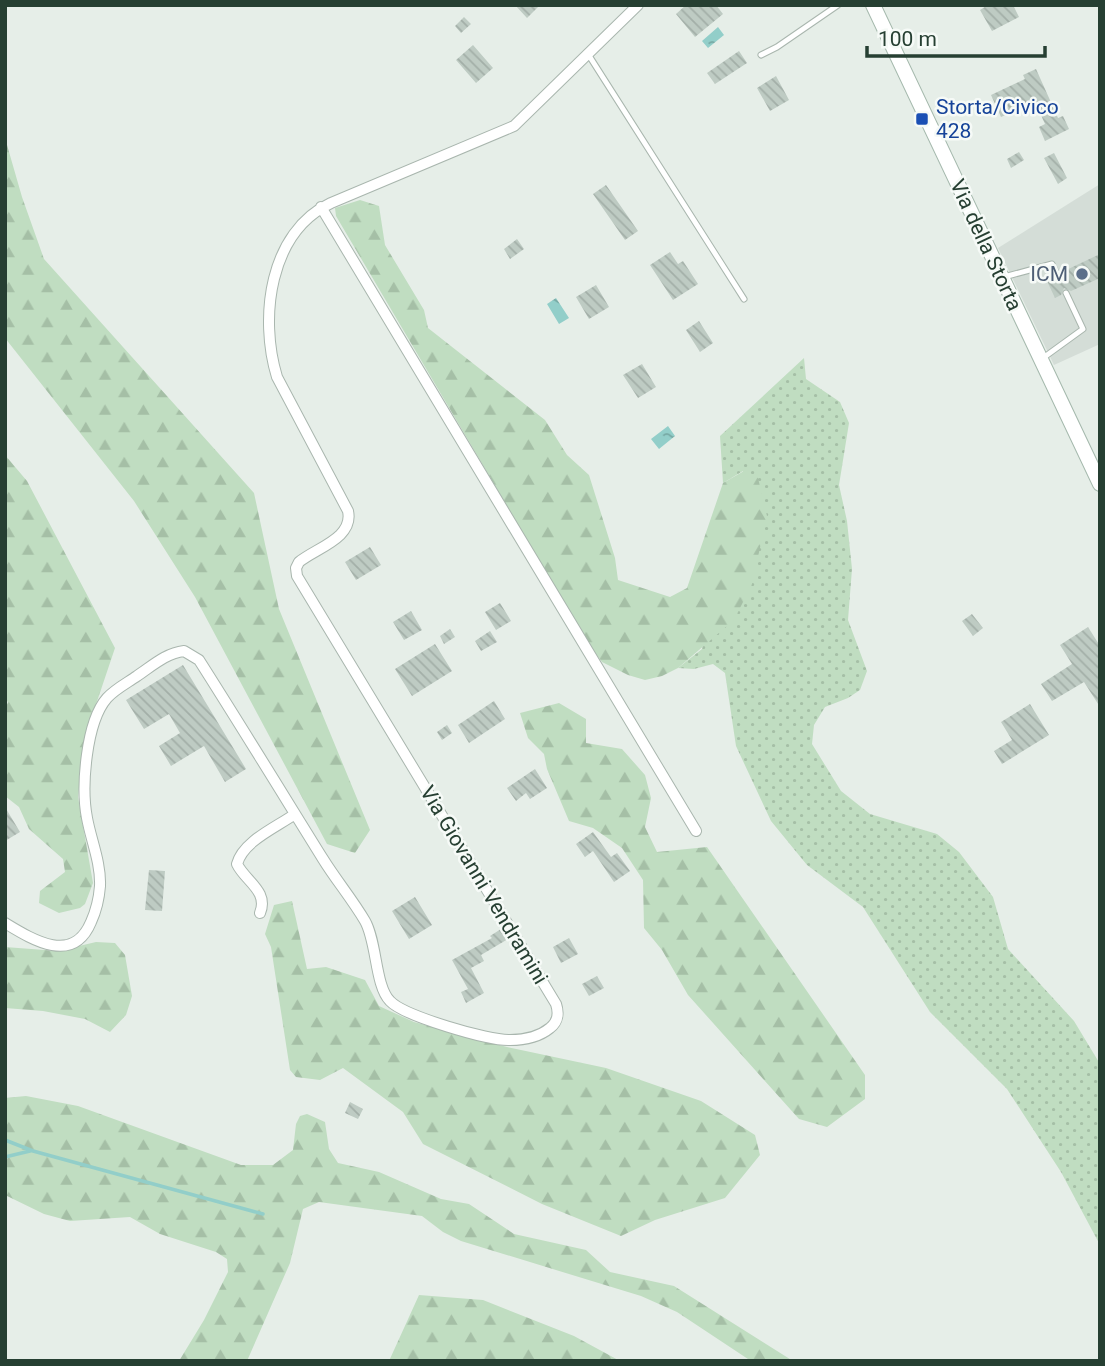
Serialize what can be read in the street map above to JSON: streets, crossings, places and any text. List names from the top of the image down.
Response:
{
  "streets": {
    "main road": ["Via della Storta"],
    "street": ["Via Giovanni Vendramini"]
  },
  "places": {
    "transit": ["Storta/Civico 428"],
    "other": ["ICM"]
  },
  "scale_bar": "100 m"
}
